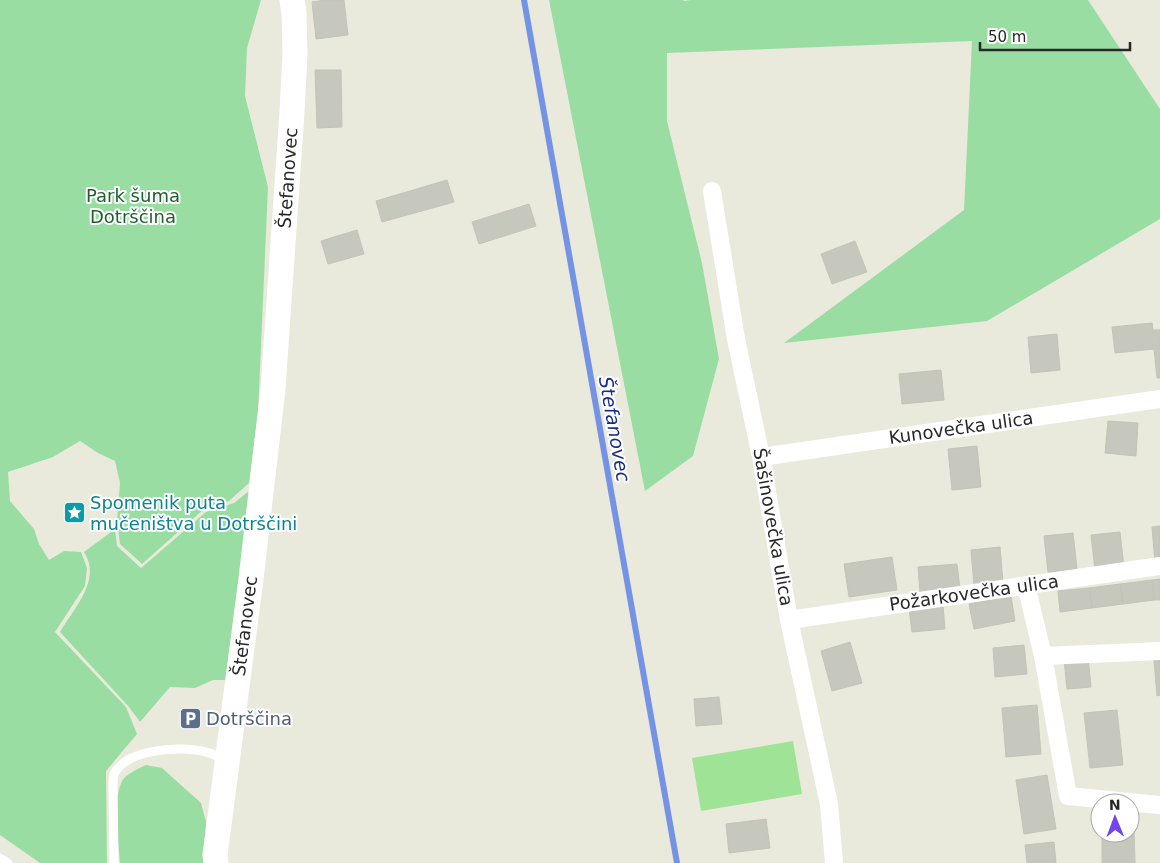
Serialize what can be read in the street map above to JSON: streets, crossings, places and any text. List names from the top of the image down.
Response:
{
  "streets": {
    "street": [
      "Štefanovec",
      "Kunovečka ulica",
      "Šašinovečka ulica",
      "Požarkovečka ulica"
    ]
  },
  "crossings": [
    ["Kunovečka ulica", "Šašinovečka ulica"],
    ["Šašinovečka ulica", "Požarkovečka ulica"]
  ],
  "water": ["Štefanovec"],
  "parks": ["Park šuma Dotrščina"],
  "places": {
    "place": ["Spomenik puta mučeništva u Dotrščini"],
    "parking": ["Dotrščina"]
  },
  "scale_bar": "50 m",
  "north": "top"
}
